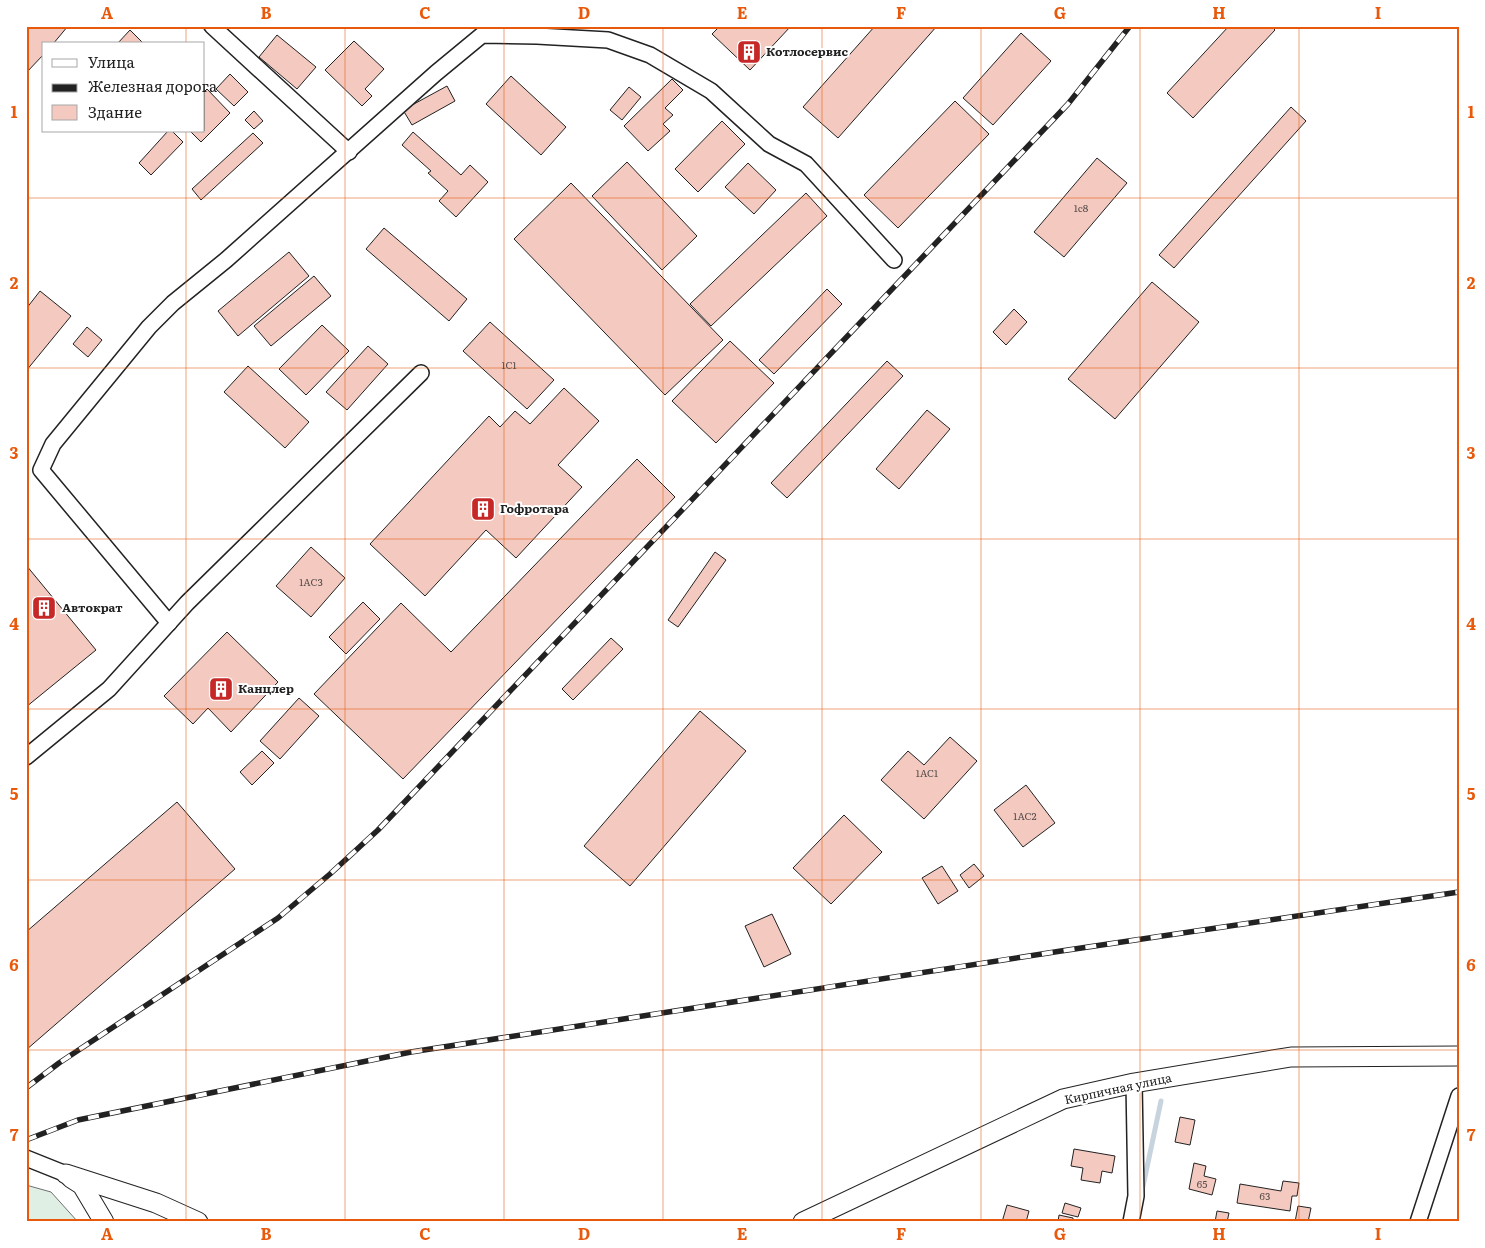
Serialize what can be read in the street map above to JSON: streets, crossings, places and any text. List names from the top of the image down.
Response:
{
  "streets": {
    "street": ["Кирпичная улица"]
  },
  "places": {
    "building": [
      "Котлосервис",
      "Гофротара",
      "Автократ",
      "Канцлер"
    ]
  },
  "house_numbers": [
    "1с8",
    "1С1",
    "1АС3",
    "1АС1",
    "1АС2",
    "65",
    "63"
  ],
  "legend": ["Улица", "Железная дорога", "Здание"],
  "grid": {
    "columns": [
      "A",
      "B",
      "C",
      "D",
      "E",
      "F",
      "G",
      "H",
      "I"
    ],
    "rows": [
      "1",
      "2",
      "3",
      "4",
      "5",
      "6",
      "7"
    ]
  }
}
